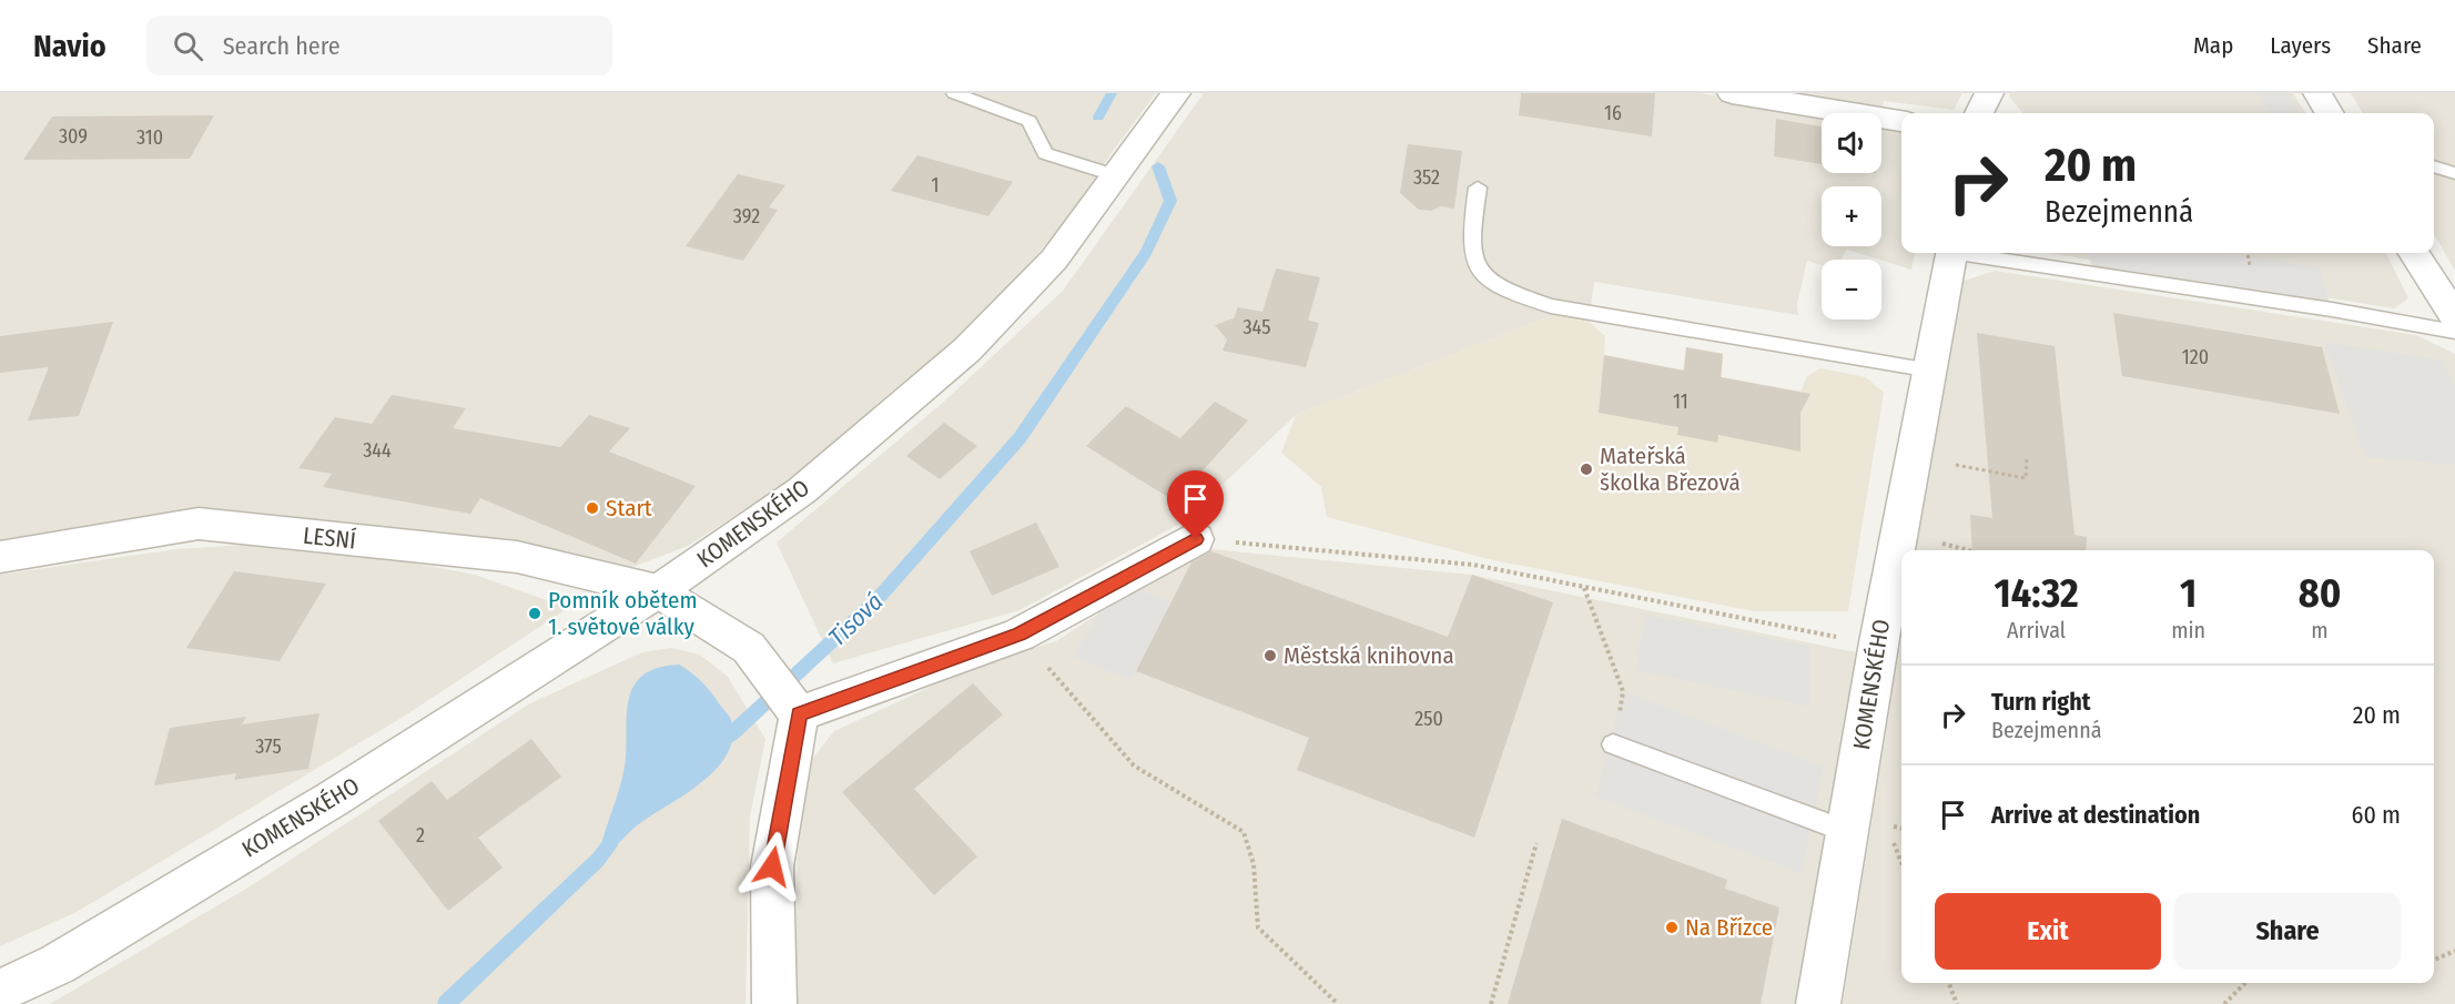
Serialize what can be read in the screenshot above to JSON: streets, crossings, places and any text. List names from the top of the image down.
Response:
{
  "streets": {
    "street": ["KOMENSKÉHO", "LESNÍ"]
  },
  "crossings": [
    ["KOMENSKÉHO", "LESNÍ"]
  ],
  "water": ["Tisová"],
  "places": [
    "Mateřská školka Březová",
    "Start",
    "Pomník obětem 1. světové války",
    "Městská knihovna",
    "Na Břízce"
  ],
  "house_numbers": [
    "16",
    "309",
    "310",
    "352",
    "1",
    "392",
    "345",
    "120",
    "11",
    "344",
    "250",
    "375",
    "2"
  ],
  "page": {
    "header": "Navio",
    "search": "Search here",
    "nav": ["Map", "Layers", "Share"],
    "map_buttons": ["+", "−"],
    "turn": ["20 m", "Bezejmenná"],
    "eta": [
      "14:32",
      "Arrival",
      "1",
      "min",
      "80",
      "m"
    ],
    "list": [
      {
        "name": "Turn right",
        "note": "Bezejmenná",
        "value": "20 m"
      },
      {
        "name": "Arrive at destination",
        "value": "60 m"
      }
    ],
    "buttons": ["Exit", "Share"]
  }
}
